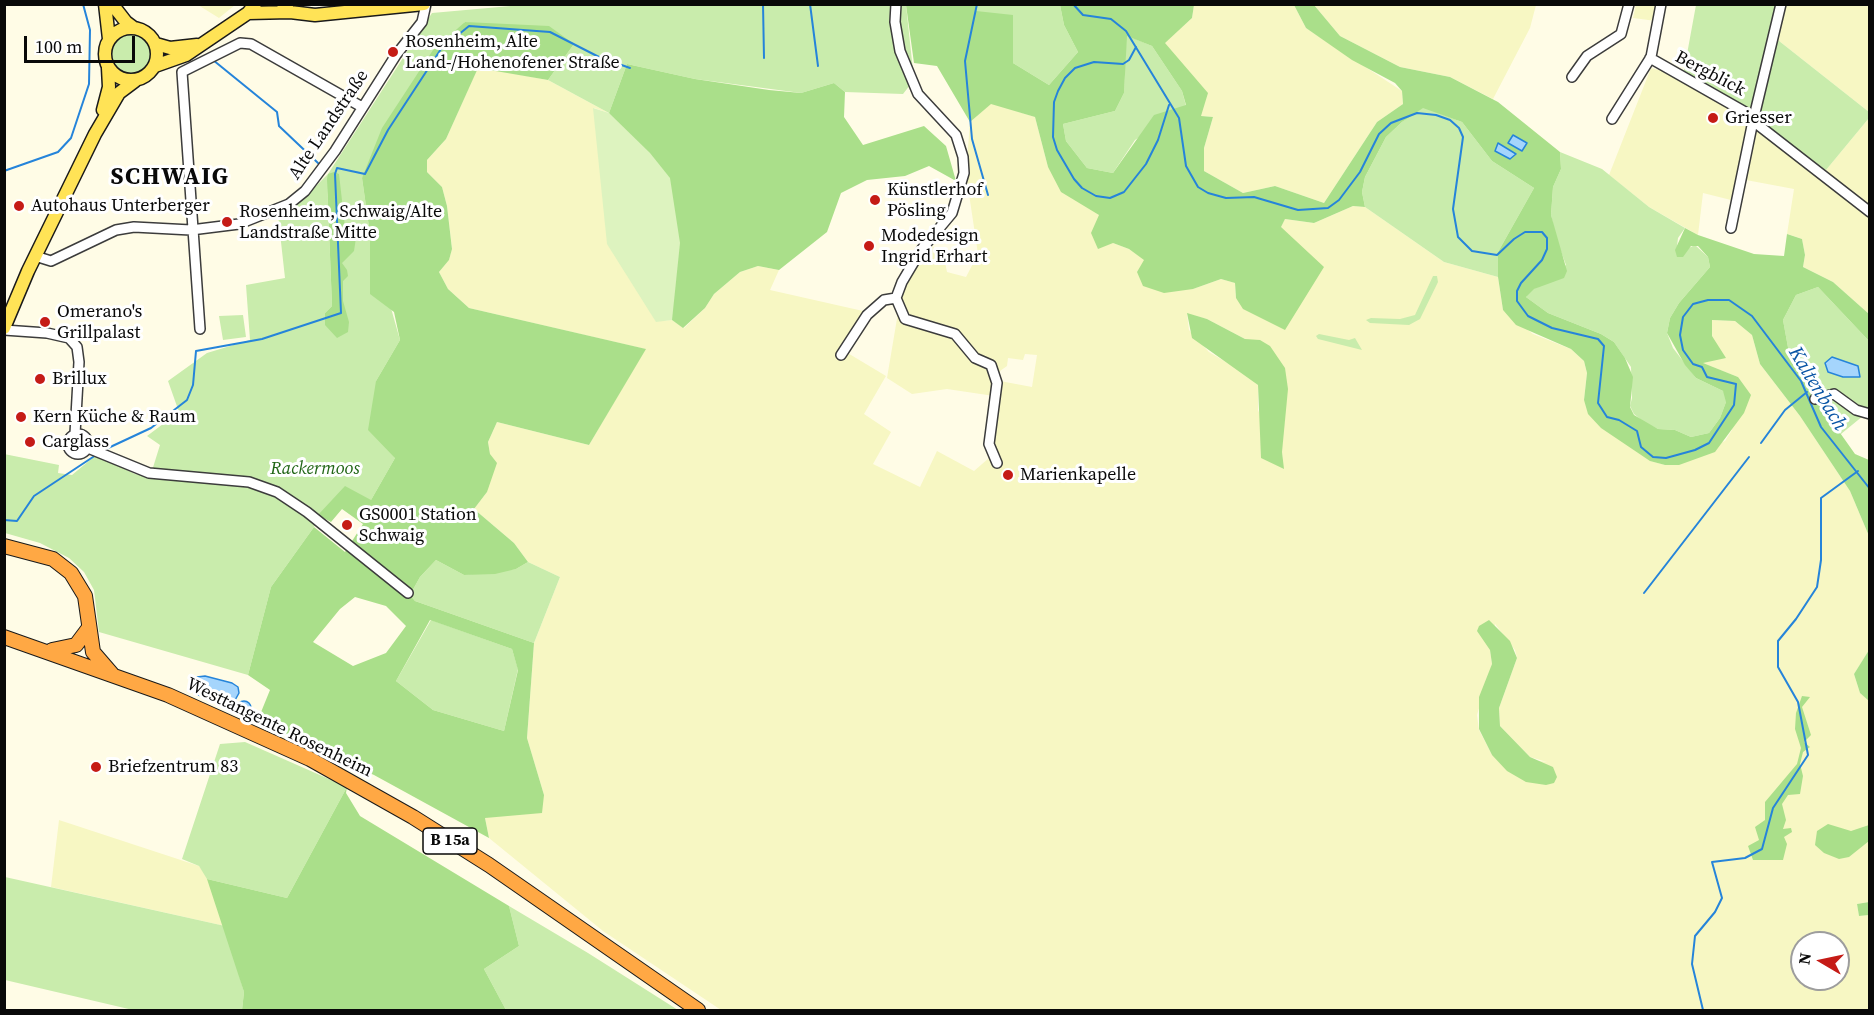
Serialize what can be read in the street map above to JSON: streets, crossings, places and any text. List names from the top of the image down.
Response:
{
  "streets": {
    "highway": ["Westtangente Rosenheim", "B 15a"],
    "street": ["Bergblick", "Alte Landstraße"]
  },
  "districts": ["SCHWAIG"],
  "water": ["Kaltenbach"],
  "parks": ["Rackermoos"],
  "places": [
    "Rosenheim, Alte Land-/Hohenofener Straße",
    "Griesser",
    "Künstlerhof Pösling",
    "Autohaus Unterberger",
    "Rosenheim, Schwaig/Alte Landstraße Mitte",
    "Modedesign Ingrid Erhart",
    "Omerano's Grillpalast",
    "Brillux",
    "Kern Küche & Raum",
    "Carglass",
    "Marienkapelle",
    "GS0001 Station Schwaig",
    "Briefzentrum 83"
  ],
  "scale_bar": "100 m",
  "north": "left"
}
